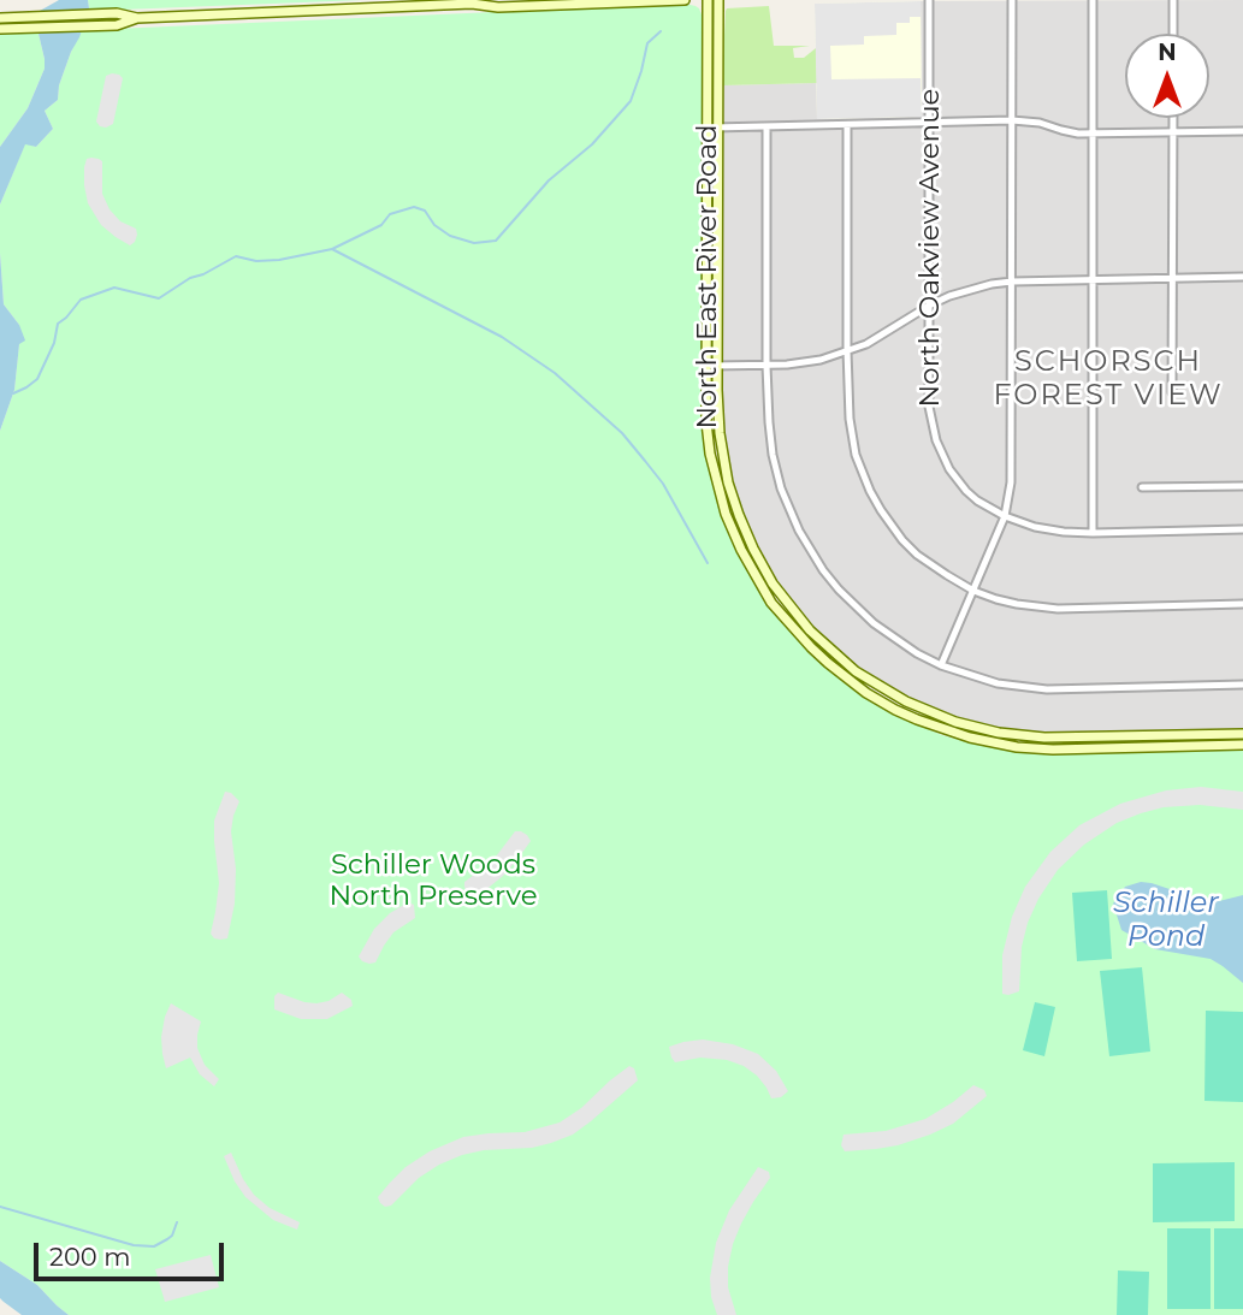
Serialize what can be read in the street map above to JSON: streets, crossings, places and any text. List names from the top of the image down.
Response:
{
  "streets": {
    "main road": ["North East River Road"],
    "street": ["North Oakview Avenue"]
  },
  "districts": ["SCHORSCH FOREST VIEW"],
  "water": ["Schiller Pond"],
  "parks": ["Schiller Woods North Preserve"],
  "scale_bar": "200 m",
  "north": "top"
}
